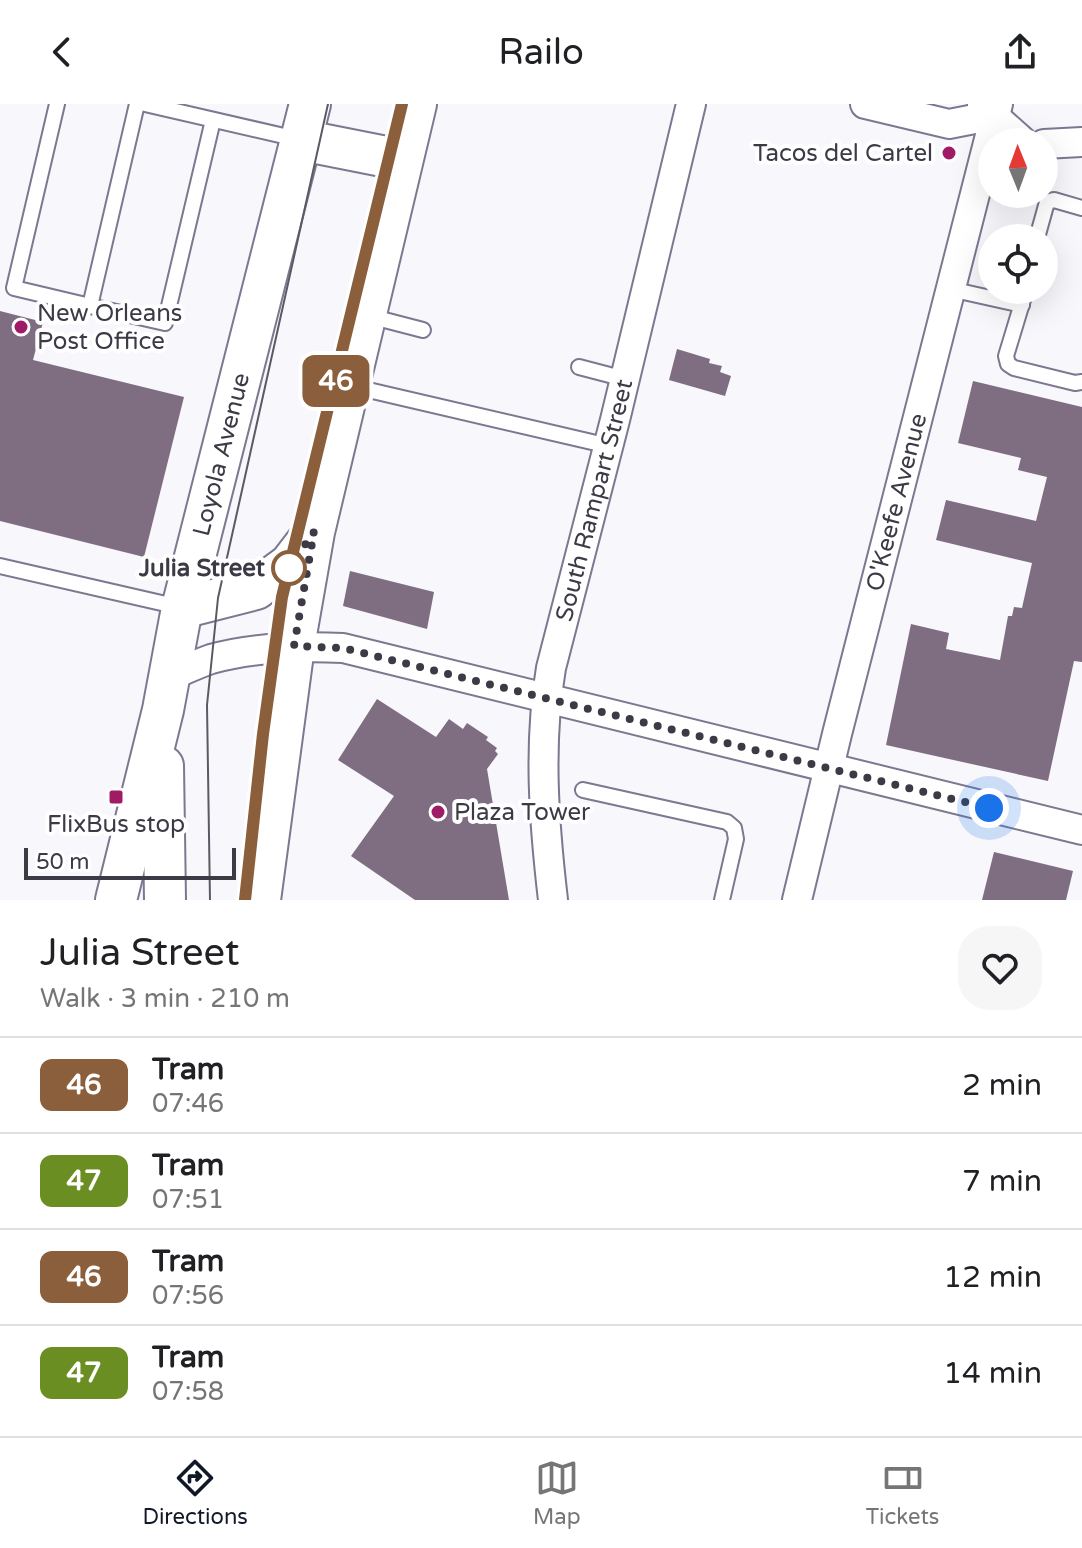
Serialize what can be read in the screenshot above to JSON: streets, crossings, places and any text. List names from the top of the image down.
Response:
{
  "streets": {
    "main road": ["Loyola Avenue"],
    "street": ["South Rampart Street", "O'Keefe Avenue"]
  },
  "places": {
    "other": [
      "Tacos del Cartel",
      "New Orleans Post Office",
      "Julia Street",
      "Plaza Tower"
    ],
    "transit": ["FlixBus stop"]
  },
  "lines": ["tram line 46"],
  "scale_bar": "50 m",
  "north": "top",
  "page": {
    "header": "Railo",
    "on_map": "46",
    "scale": "50 m",
    "heading": ["Julia Street", "Walk · 3 min · 210 m"],
    "list": [
      {
        "mark": "46",
        "name": "Tram",
        "note": "07:46",
        "value": "2 min"
      },
      {
        "mark": "47",
        "name": "Tram",
        "note": "07:51",
        "value": "7 min"
      },
      {
        "mark": "46",
        "name": "Tram",
        "note": "07:56",
        "value": "12 min"
      },
      {
        "mark": "47",
        "name": "Tram",
        "note": "07:58",
        "value": "14 min"
      }
    ],
    "tabs": ["Directions", "Map", "Tickets"]
  }
}
